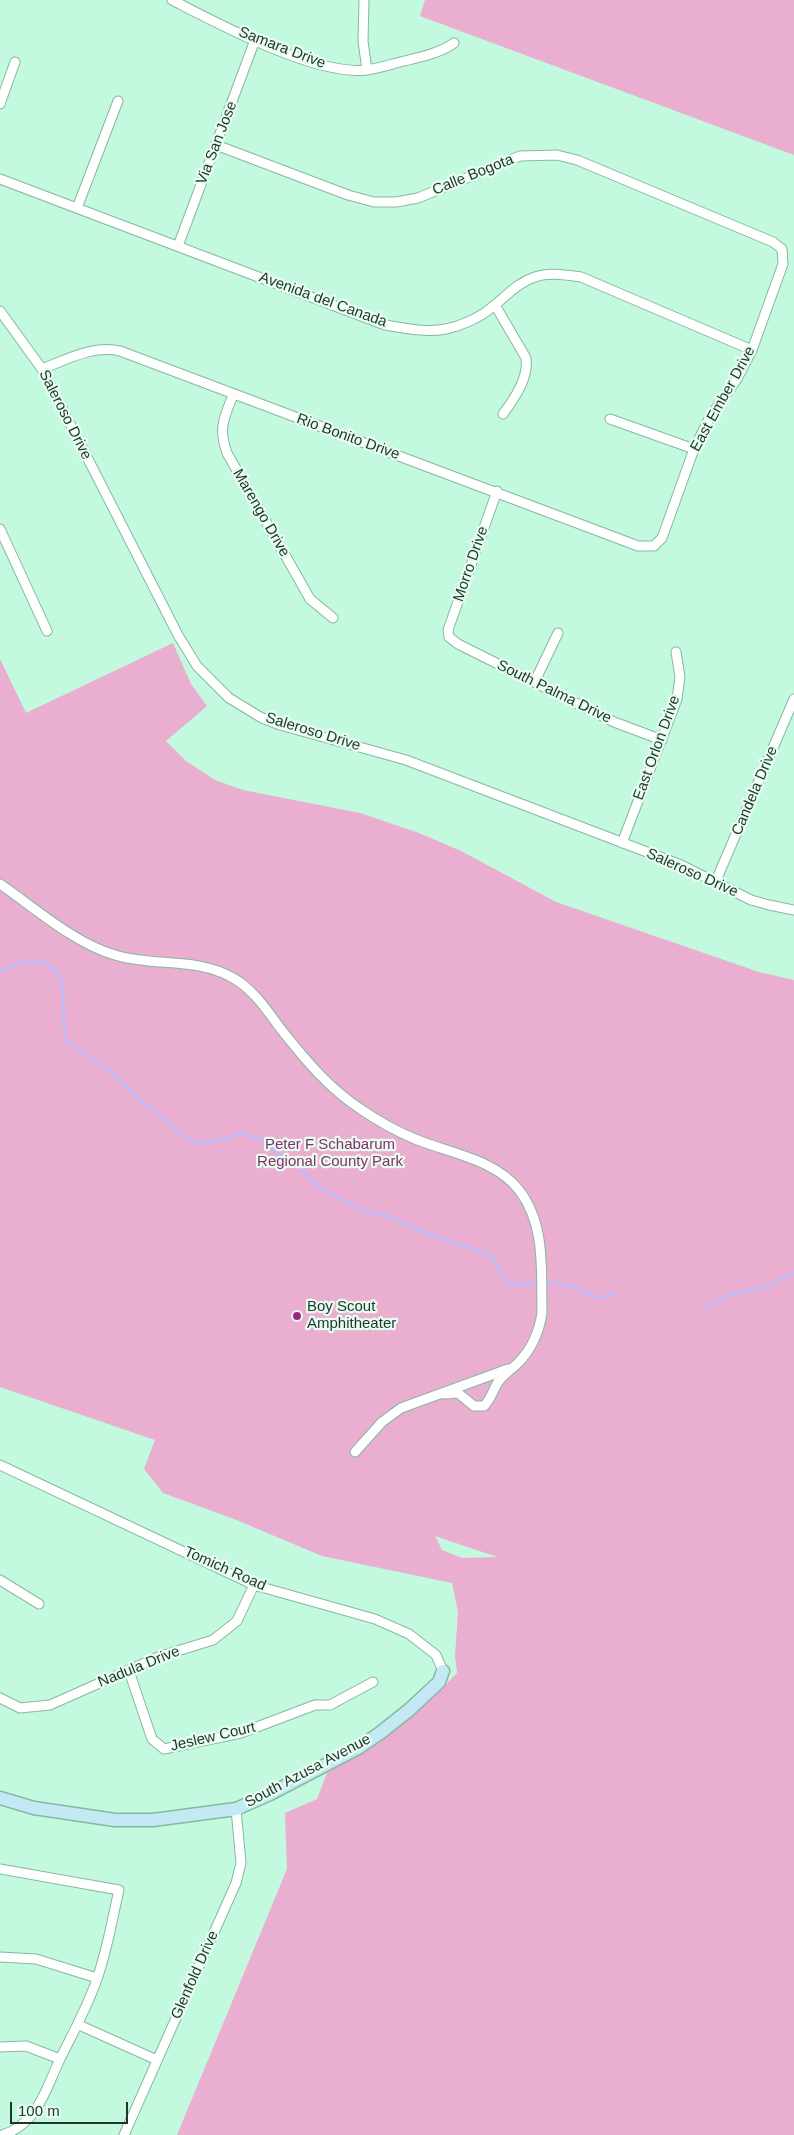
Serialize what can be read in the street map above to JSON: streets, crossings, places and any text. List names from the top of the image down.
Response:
{
  "streets": {
    "street": [
      "Samara Drive",
      "Via San Jose",
      "Calle Bogota",
      "Avenida del Canada",
      "East Ember Drive",
      "Saleroso Drive",
      "Rio Bonito Drive",
      "Marengo Drive",
      "Morro Drive",
      "South Palma Drive",
      "East Orlon Drive",
      "Candela Drive",
      "Tomich Road",
      "Nadula Drive",
      "Jeslew Court",
      "South Azusa Avenue",
      "Glenfold Drive"
    ]
  },
  "crossings": [
    ["Samara Drive", "Via San Jose"],
    ["Via San Jose", "Calle Bogota"],
    ["Via San Jose", "Avenida del Canada"],
    ["Calle Bogota", "East Ember Drive"],
    ["Avenida del Canada", "East Ember Drive"],
    ["East Ember Drive", "Rio Bonito Drive"],
    ["Saleroso Drive", "Rio Bonito Drive"],
    ["Saleroso Drive", "East Orlon Drive"],
    ["Saleroso Drive", "Candela Drive"],
    ["Rio Bonito Drive", "Marengo Drive"],
    ["Rio Bonito Drive", "Morro Drive"],
    ["Morro Drive", "South Palma Drive"],
    ["South Palma Drive", "East Orlon Drive"],
    ["Tomich Road", "Nadula Drive"],
    ["Tomich Road", "South Azusa Avenue"],
    ["Nadula Drive", "Jeslew Court"],
    ["South Azusa Avenue", "Glenfold Drive"]
  ],
  "parks": ["Peter F Schabarum Regional County Park"],
  "places": ["Boy Scout Amphitheater"],
  "scale_bar": "100 m"
}
